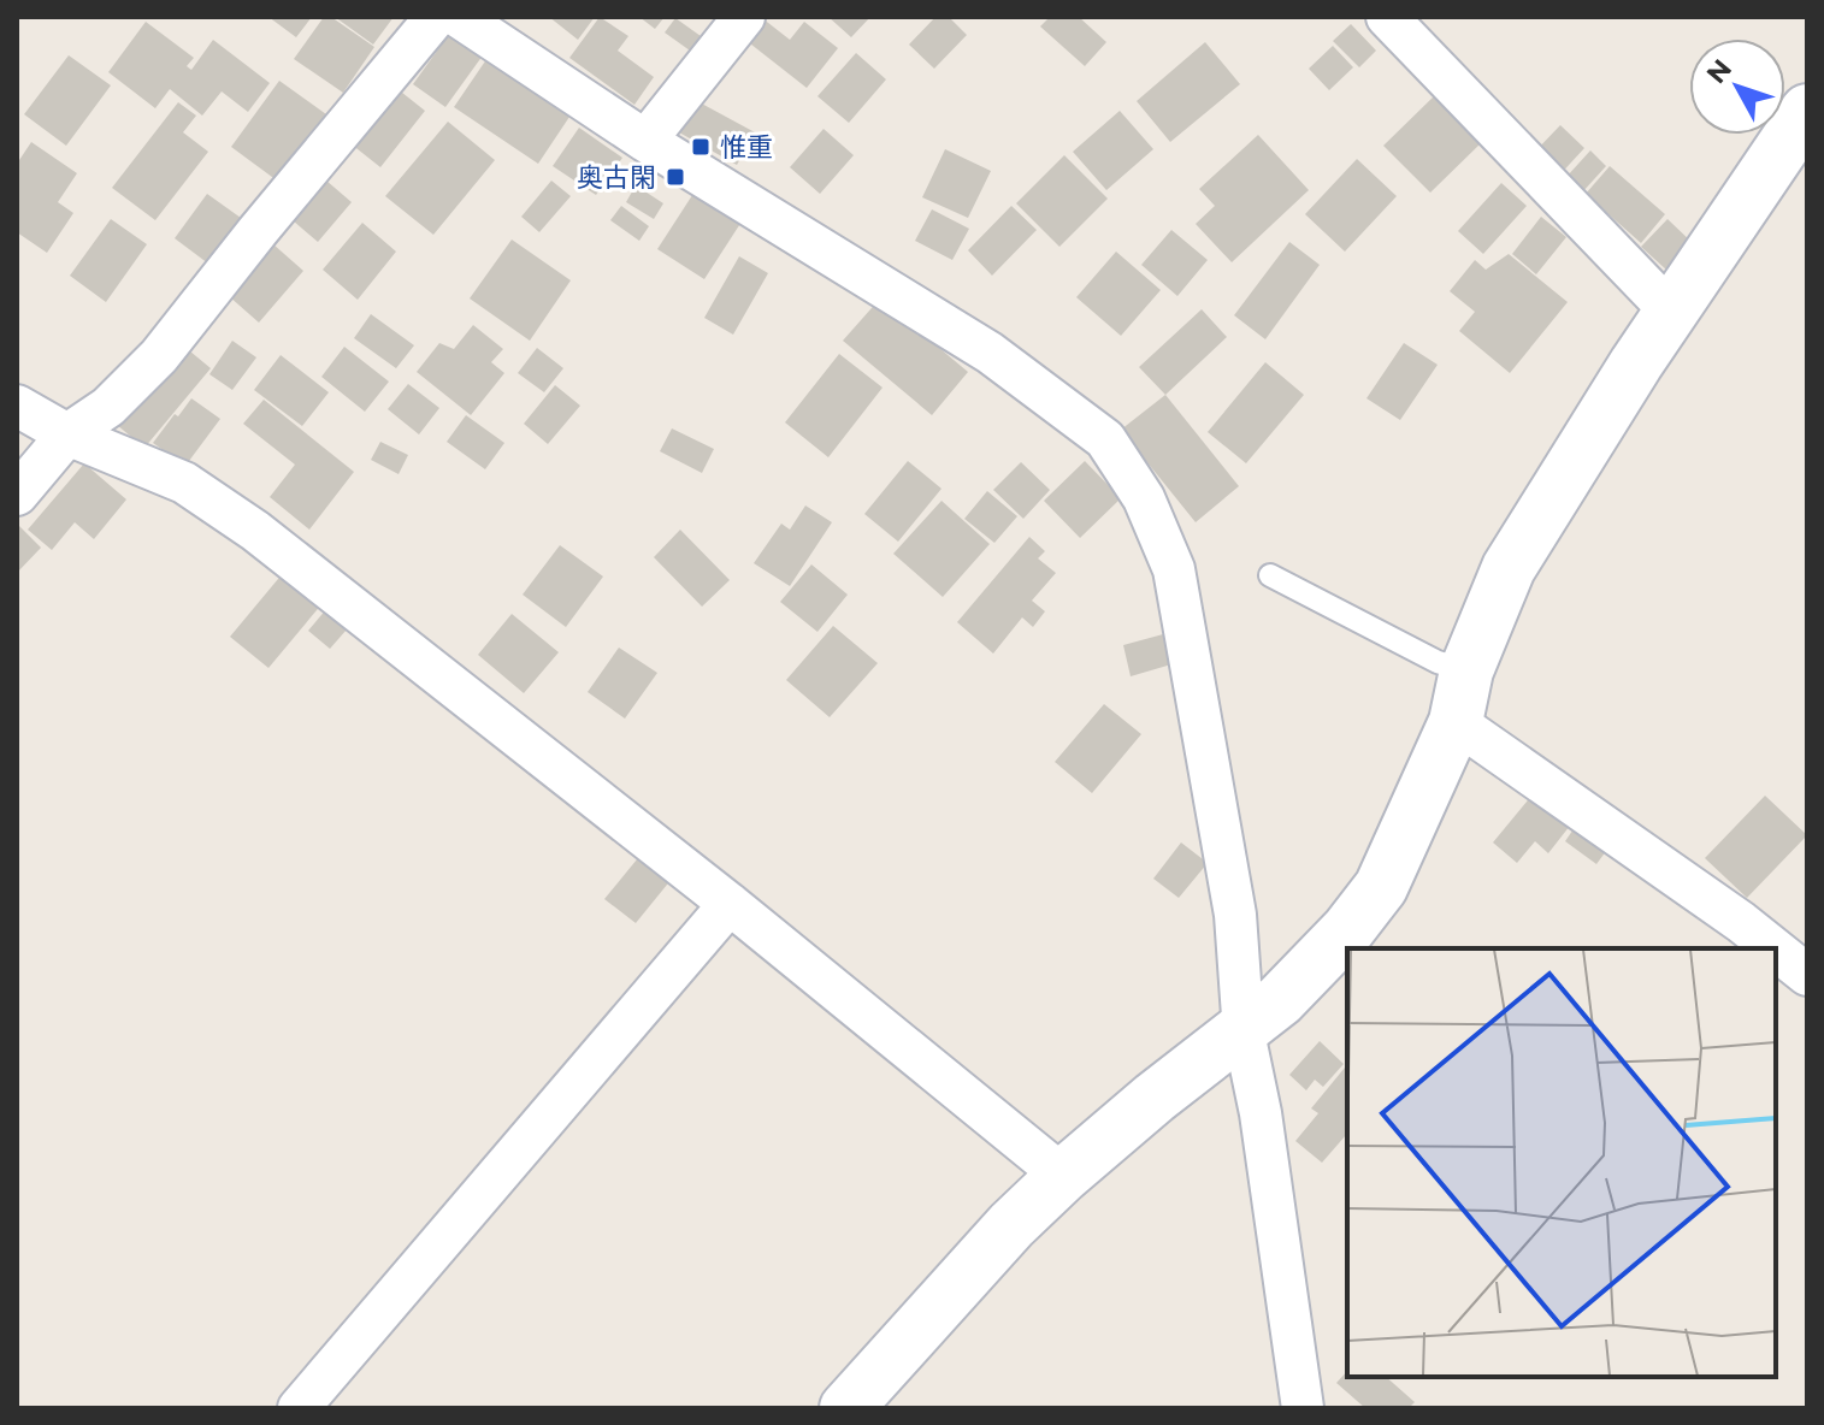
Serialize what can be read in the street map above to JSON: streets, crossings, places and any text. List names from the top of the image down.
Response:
{
  "places": {
    "transit": ["惟重", "奥古閑"]
  },
  "north": "top left"
}
